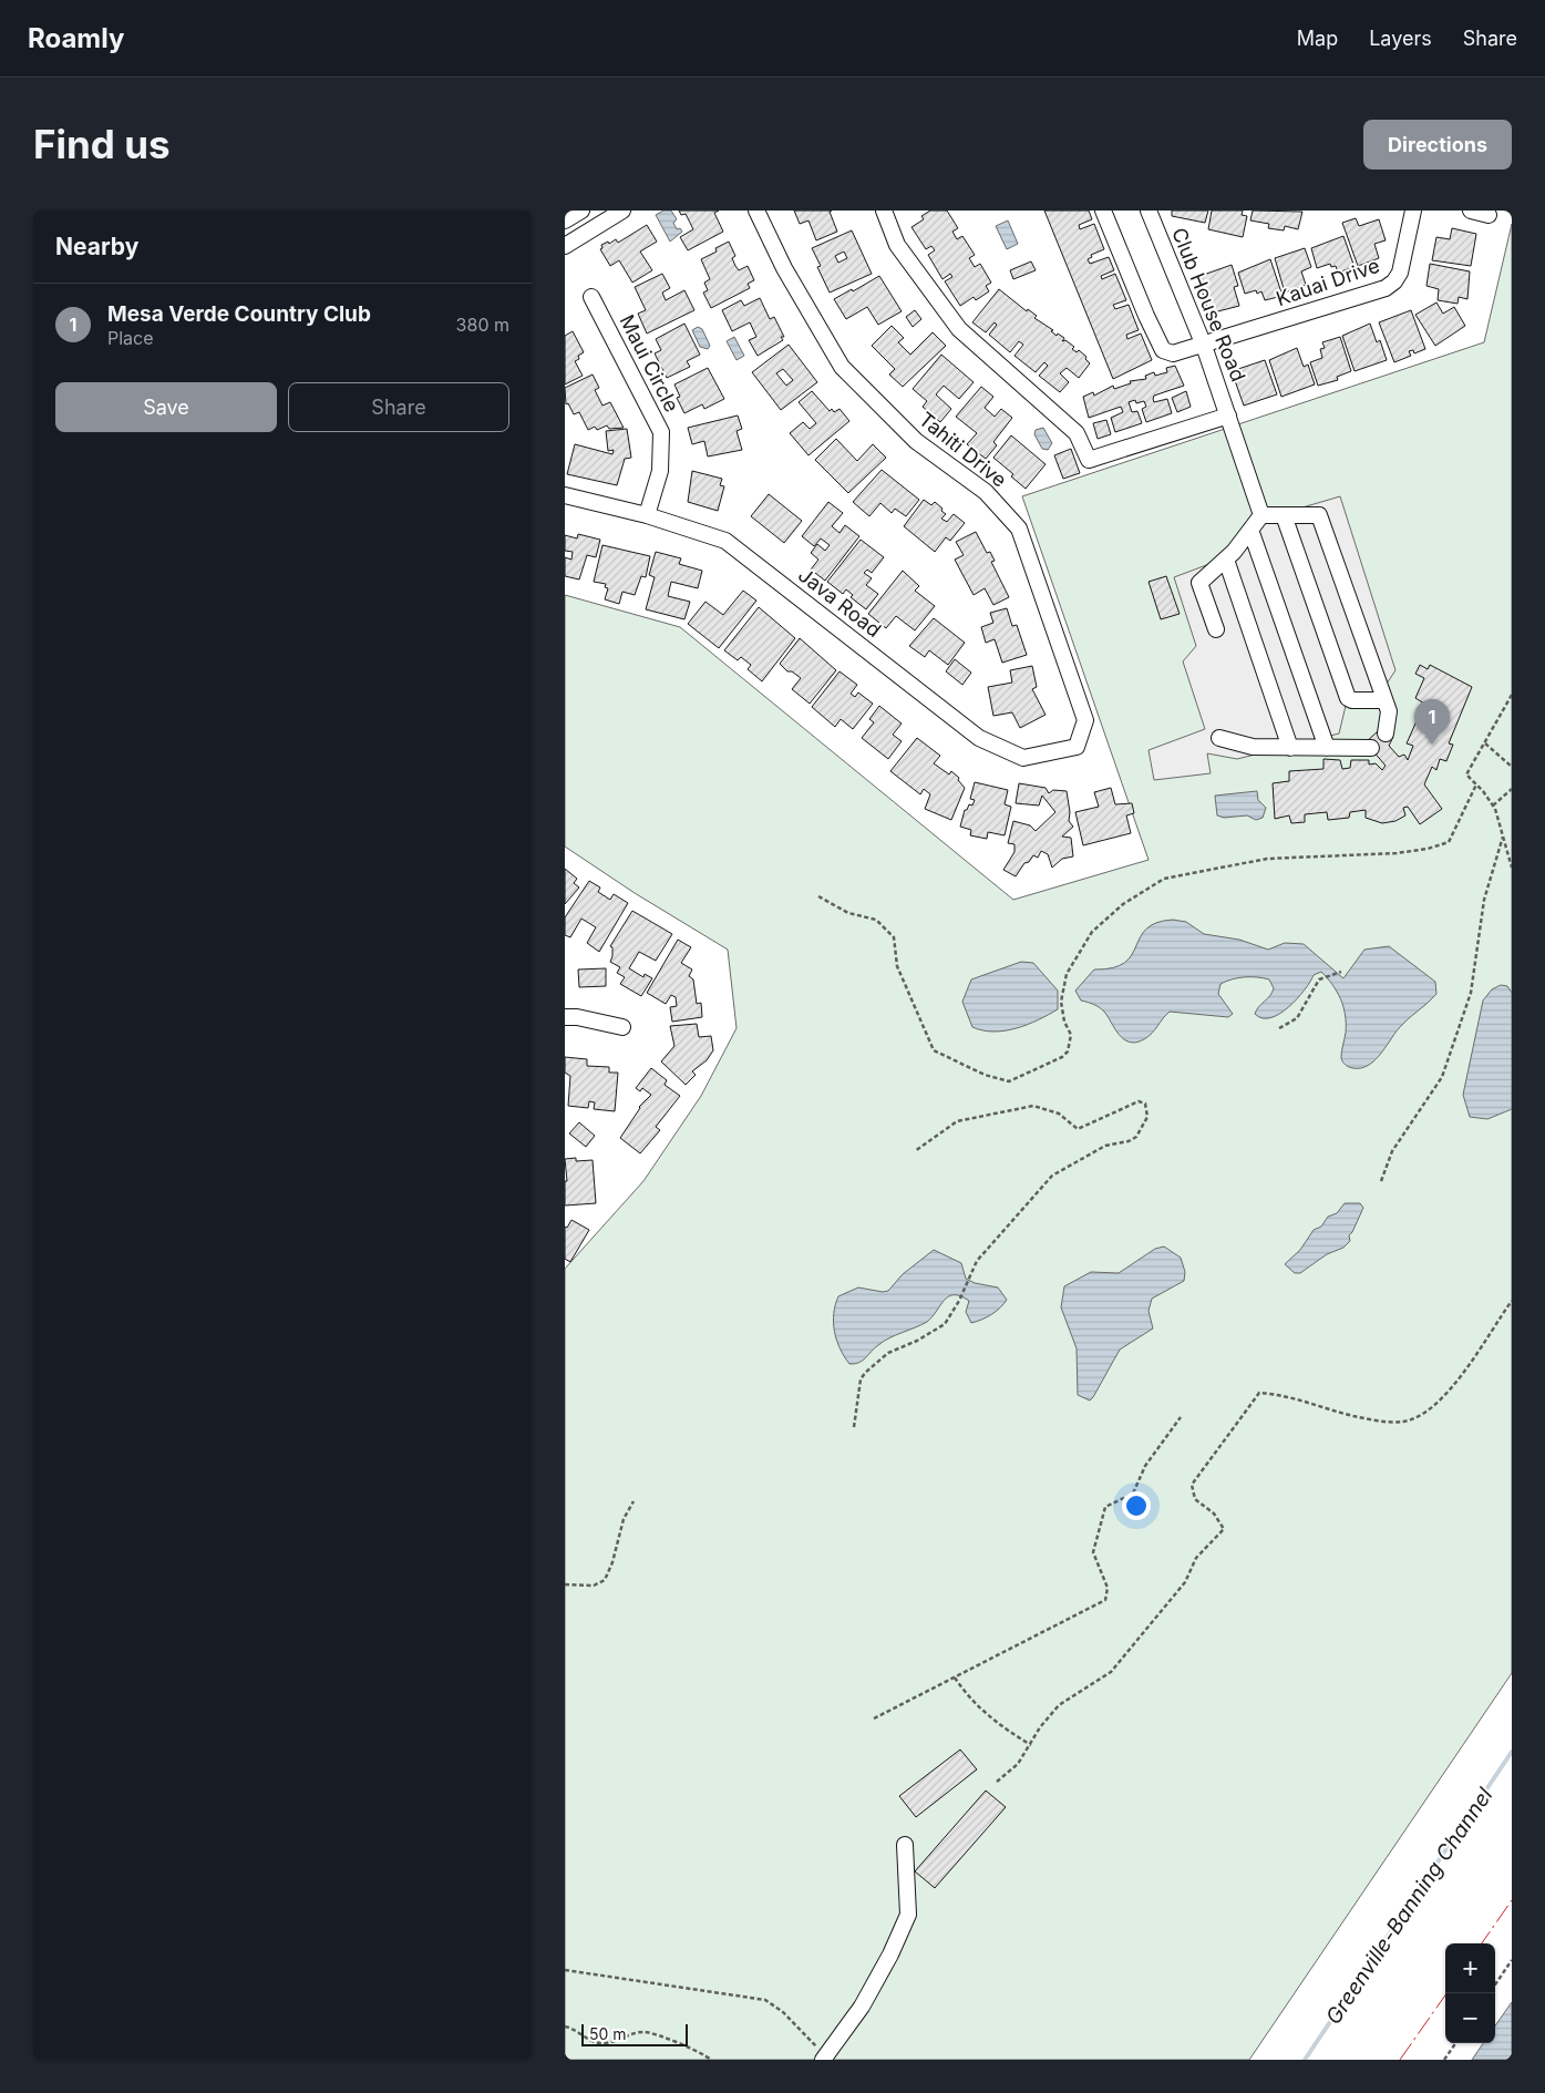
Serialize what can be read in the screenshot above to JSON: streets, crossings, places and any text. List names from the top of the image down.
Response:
{
  "streets": {
    "street": [
      "Kauai Drive",
      "Club House Road",
      "Maui Circle",
      "Tahiti Drive",
      "Java Road"
    ]
  },
  "crossings": [
    ["Kauai Drive", "Club House Road"],
    ["Maui Circle", "Java Road"],
    ["Tahiti Drive", "Java Road"]
  ],
  "water": ["Greenville-Banning Channel"],
  "scale_bar": "50 m",
  "page": {
    "header": "Roamly",
    "nav": ["Map", "Layers", "Share"],
    "buttons": [
      "Directions",
      ["Save", "Share"]
    ],
    "title": "Find us",
    "heading": "Nearby",
    "list": [
      {
        "mark": "1",
        "name": "Mesa Verde Country Club",
        "note": "Place",
        "value": "380 m"
      }
    ],
    "pins": "1",
    "map_buttons": ["+", "−"],
    "scale": "50 m"
  }
}
